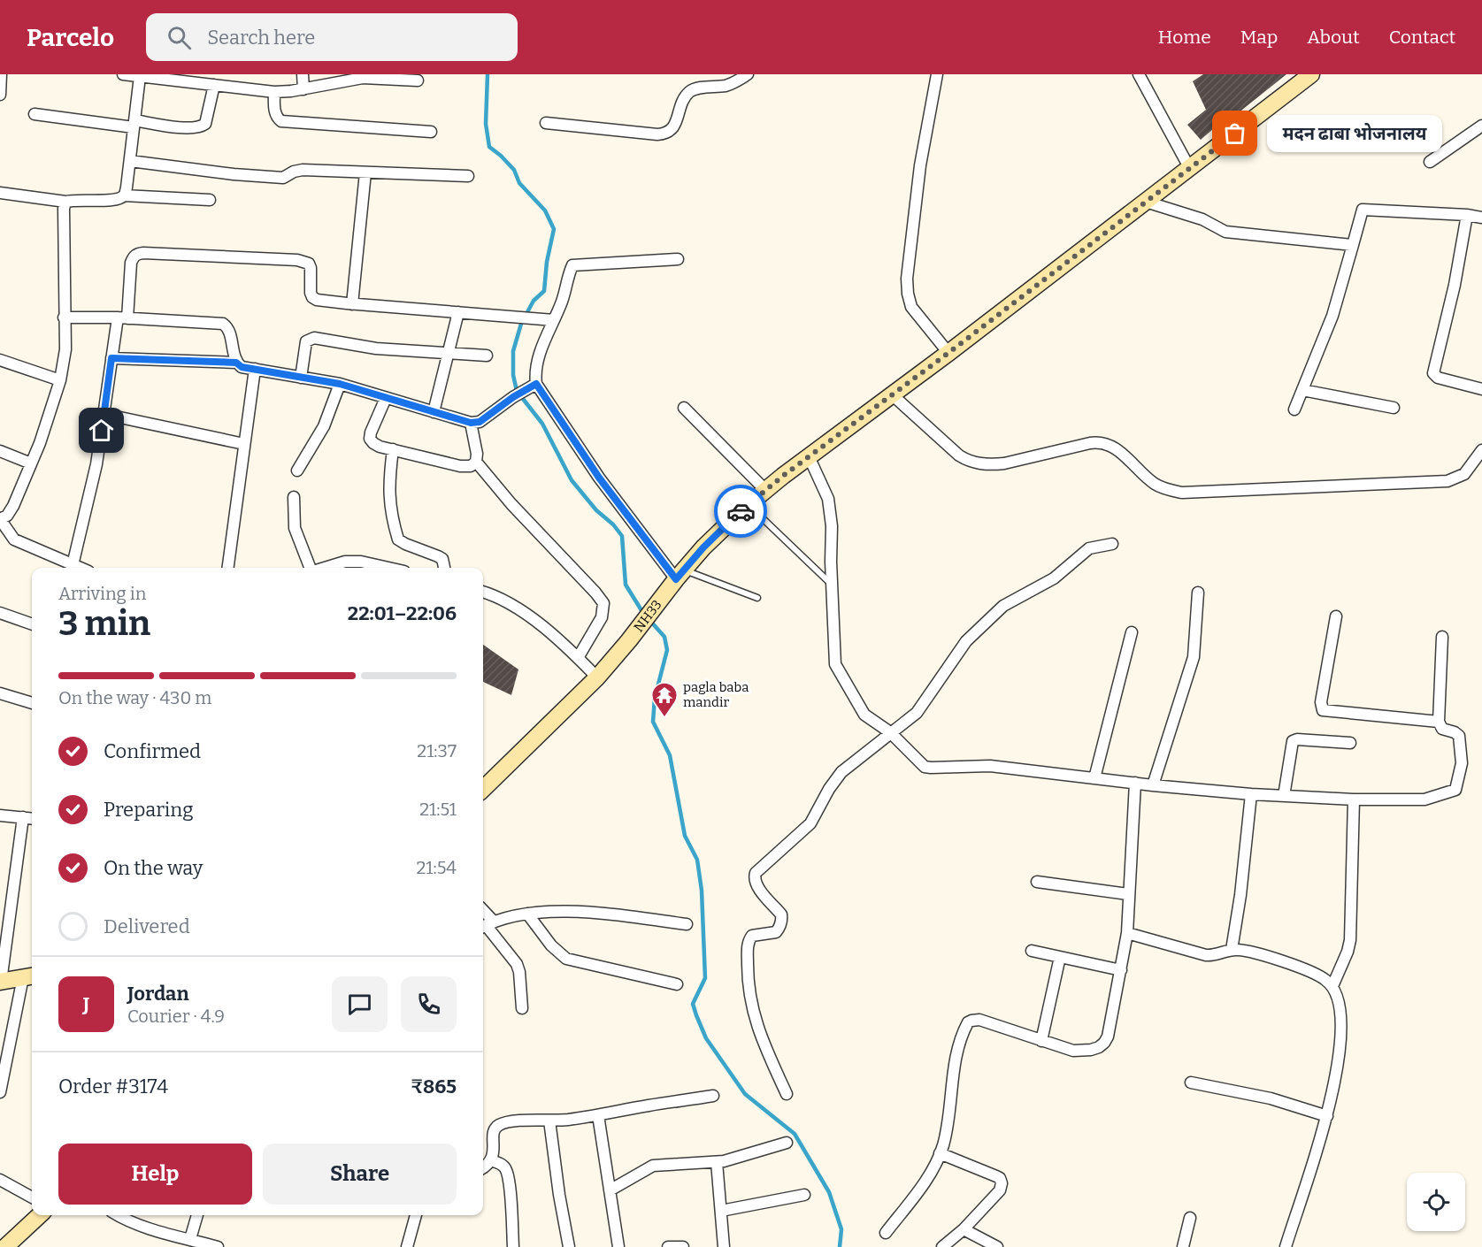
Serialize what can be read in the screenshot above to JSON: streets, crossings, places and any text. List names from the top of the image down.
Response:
{
  "streets": {
    "main road": ["NH33"]
  },
  "places": {
    "other": ["मदन ढाबा भोजनालय"],
    "temple": ["pagla baba mandir"]
  },
  "page": {
    "header": "Parcelo",
    "search": "Search here",
    "nav": [
      "Home",
      "Map",
      "About",
      "Contact"
    ],
    "bubble": "मदन ढाबा भोजनालय",
    "heading": ["3 min", "Arriving in", "22:01–22:06"],
    "panel": [
      "Jordan",
      "Courier · 4.9",
      "Order #3174",
      "₹865"
    ],
    "bar": "On the way · 430 m",
    "list": [
      ["Confirmed", "21:37"],
      ["Preparing", "21:51"],
      ["On the way", "21:54"],
      "Delivered"
    ],
    "round": "J",
    "buttons": ["Help", "Share"]
  }
}
